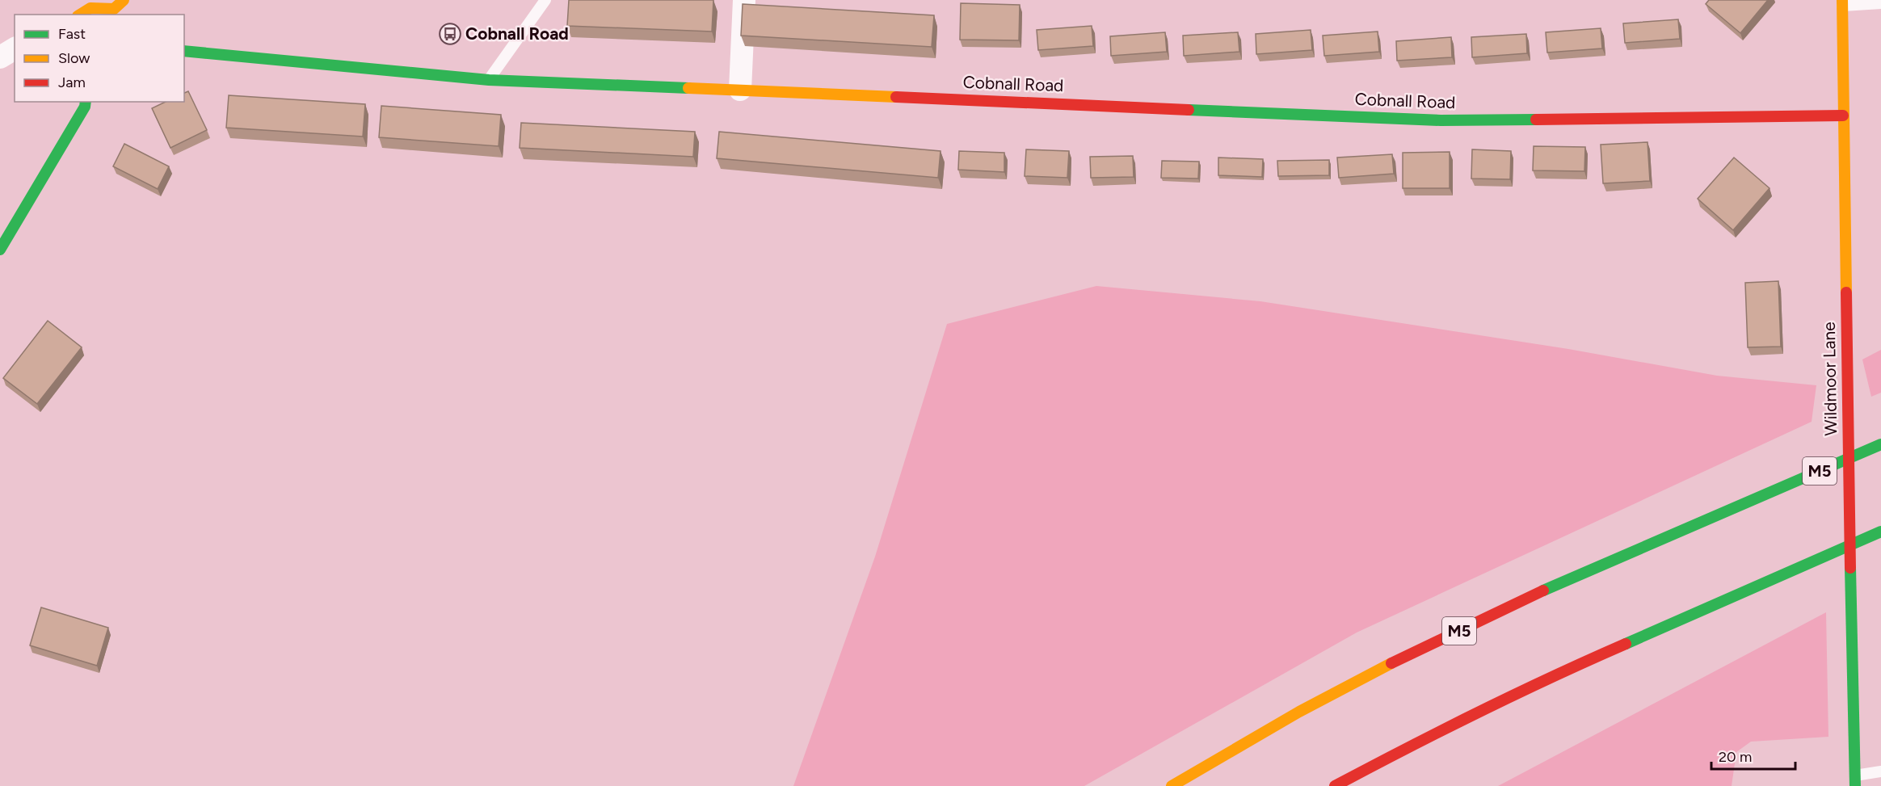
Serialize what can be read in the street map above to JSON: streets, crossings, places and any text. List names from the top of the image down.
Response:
{
  "streets": {
    "main road": ["Cobnall Road", "Wildmoor Lane", "M5"]
  },
  "crossings": [
    ["Cobnall Road", "Wildmoor Lane"]
  ],
  "places": {
    "bus stop": ["Cobnall Road"]
  },
  "legend": ["Fast", "Slow", "Jam"],
  "scale_bar": "20 m"
}
